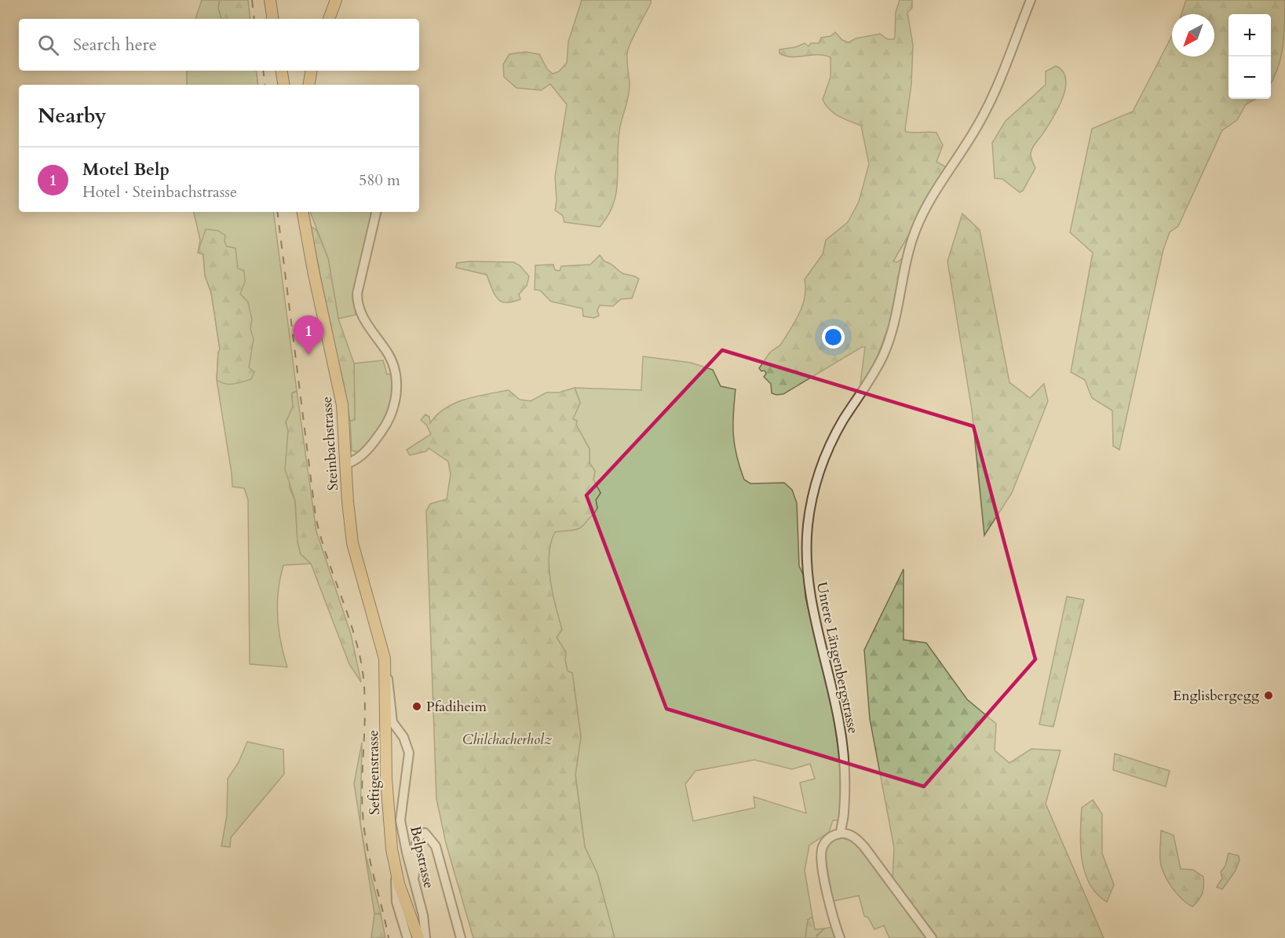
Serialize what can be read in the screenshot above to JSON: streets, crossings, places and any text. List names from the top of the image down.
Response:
{
  "streets": {
    "main road": ["Steinbachstrasse", "Seftigenstrasse"],
    "street": ["Untere Längenbergstrasse", "Belpstrasse"]
  },
  "crossings": [
    ["Steinbachstrasse", "Seftigenstrasse"],
    ["Steinbachstrasse", "Belpstrasse"],
    ["Seftigenstrasse", "Belpstrasse"]
  ],
  "parks": ["Chilchacherholz"],
  "places": ["Englisbergegg", "Pfadiheim"],
  "north": "bottom left",
  "page": {
    "map_buttons": ["+", "−"],
    "search": "Search here",
    "heading": "Nearby",
    "list": [
      {
        "mark": "1",
        "name": "Motel Belp",
        "note": "Hotel · Steinbachstrasse",
        "value": "580 m"
      }
    ],
    "pins": "1"
  }
}
